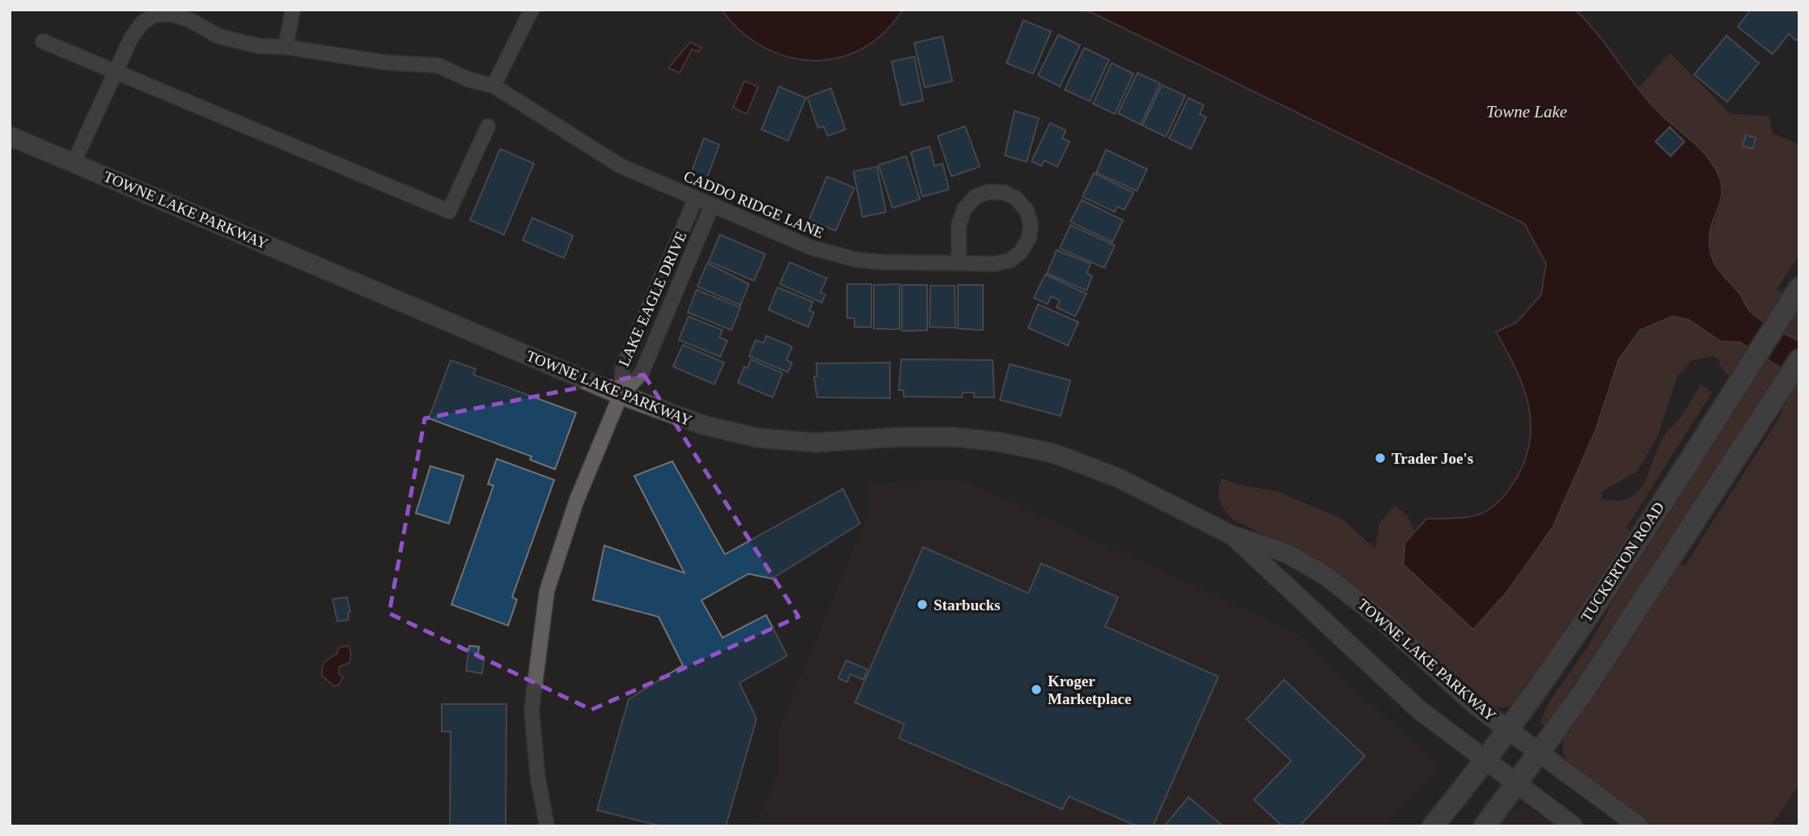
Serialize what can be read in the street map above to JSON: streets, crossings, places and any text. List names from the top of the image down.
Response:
{
  "streets": {
    "main road": ["TUCKERTON ROAD"],
    "street": ["CADDO RIDGE LANE", "TOWNE LAKE PARKWAY", "LAKE EAGLE DRIVE"]
  },
  "crossings": [
    ["CADDO RIDGE LANE", "LAKE EAGLE DRIVE"],
    ["TOWNE LAKE PARKWAY", "LAKE EAGLE DRIVE"],
    ["TOWNE LAKE PARKWAY", "TUCKERTON ROAD"]
  ],
  "water": ["Towne Lake"],
  "places": ["Trader Joe's", "Starbucks", "Kroger Marketplace"]
}
